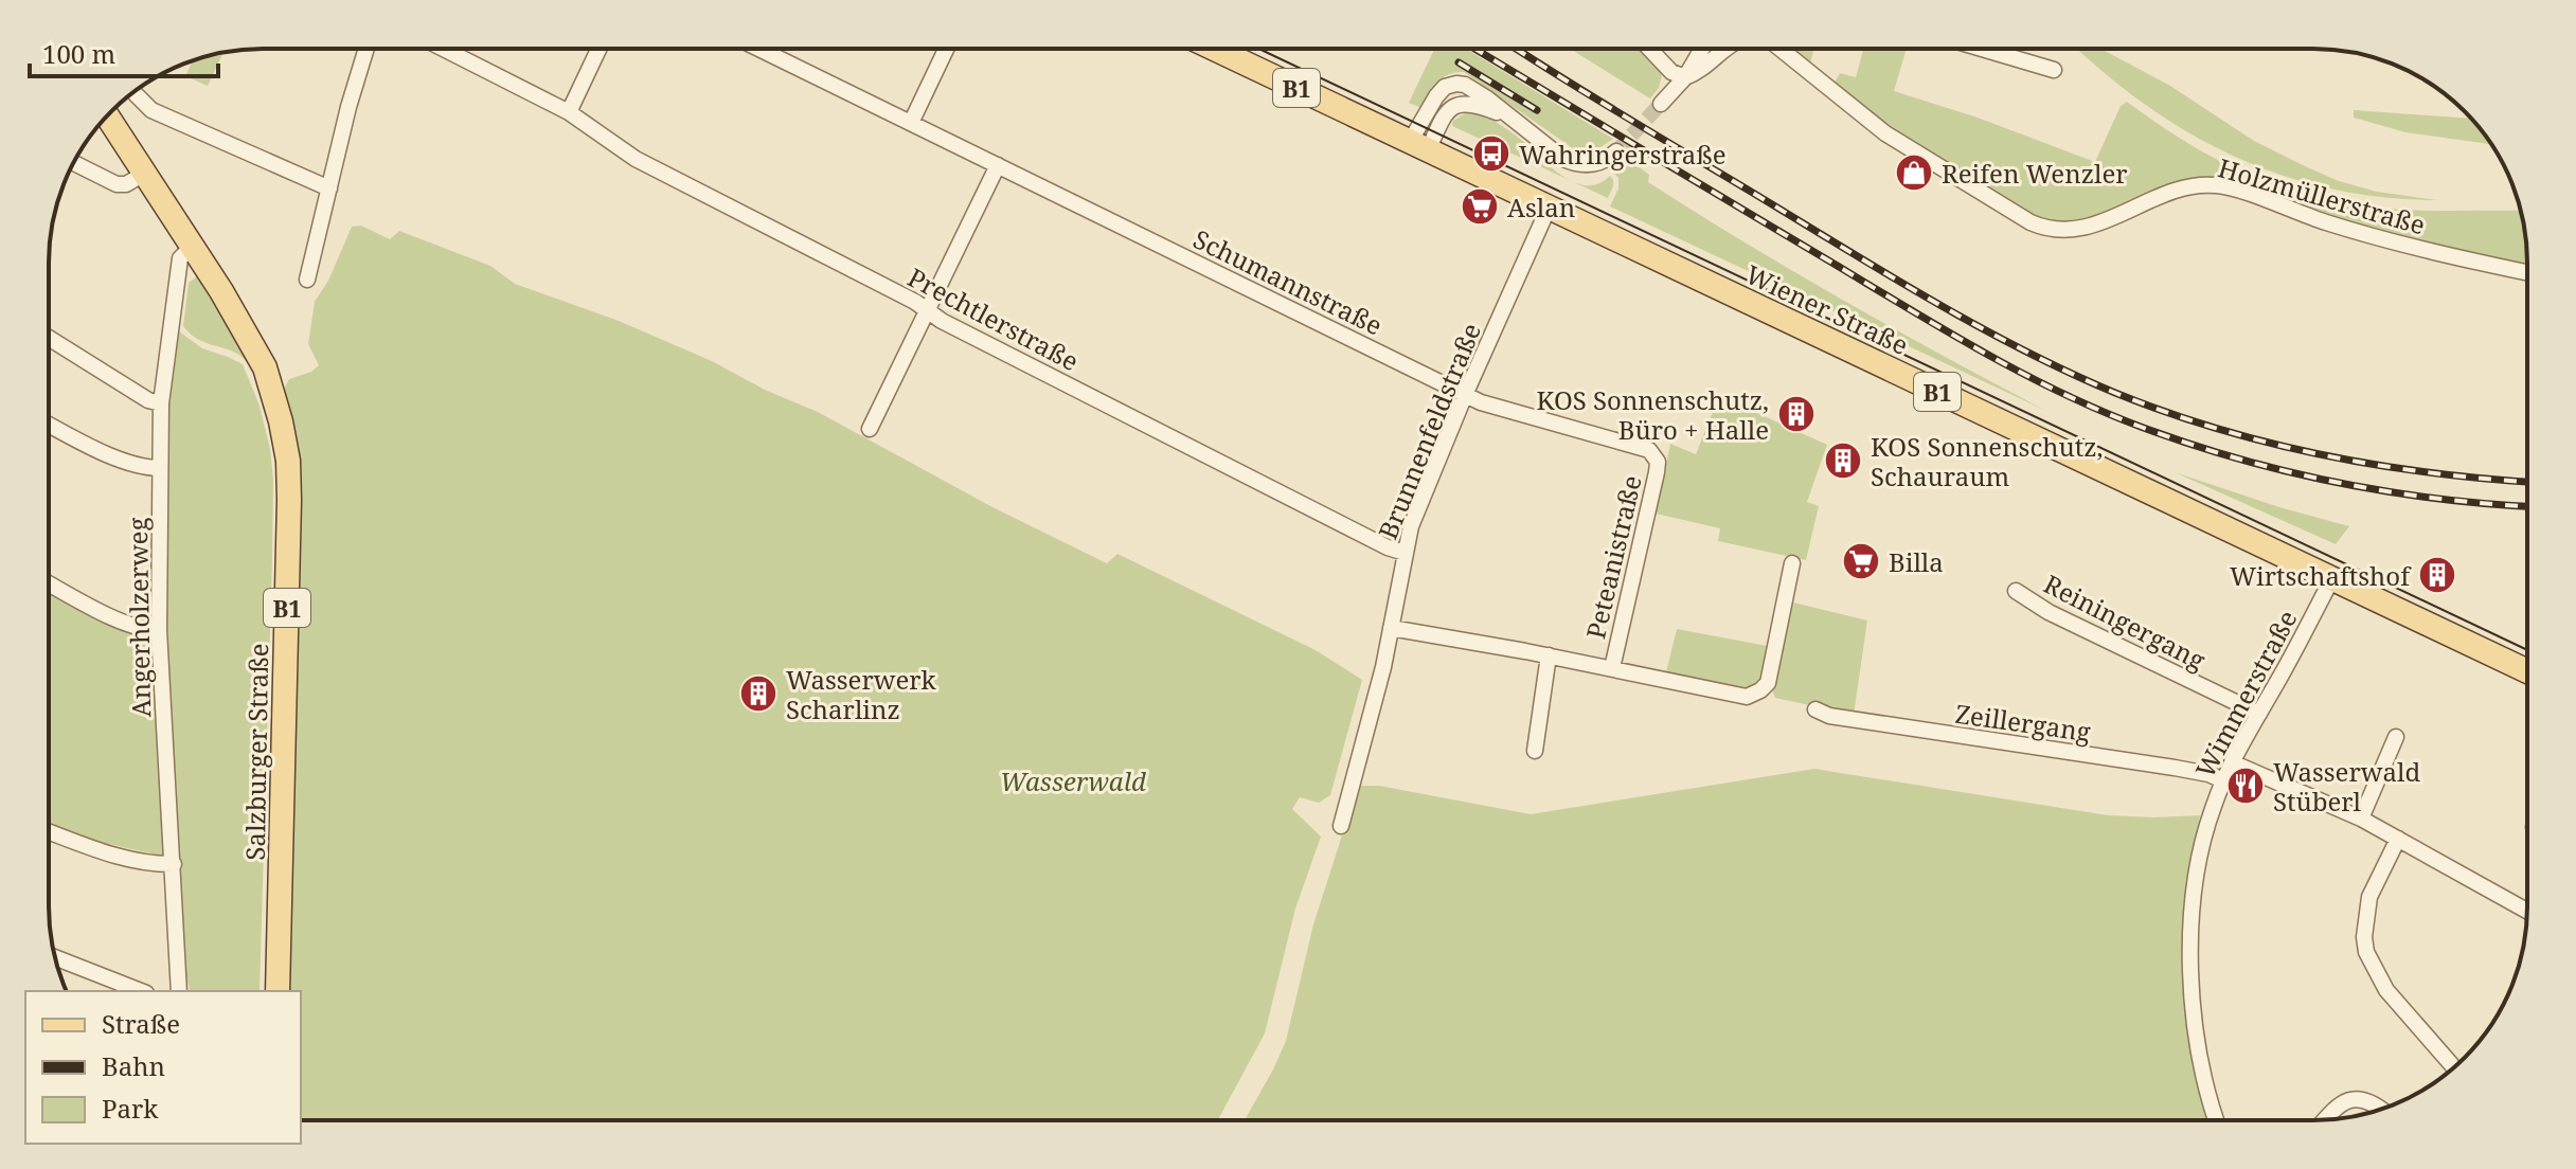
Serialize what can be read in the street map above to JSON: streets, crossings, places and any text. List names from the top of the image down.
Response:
{
  "streets": {
    "main road": ["B1", "Wiener Straße", "Salzburger Straße"],
    "street": [
      "Holzmüllerstraße",
      "Schumannstraße",
      "Prechtlerstraße",
      "Brunnenfeldstraße",
      "Peteanistraße",
      "Angerholzerweg",
      "Reiningergang",
      "Wimmerstraße",
      "Zeillergang"
    ]
  },
  "crossings": [
    ["Schumannstraße", "Brunnenfeldstraße"],
    ["Schumannstraße", "Peteanistraße"],
    ["Wiener Straße", "Brunnenfeldstraße"],
    ["Wiener Straße", "Wimmerstraße"],
    ["Prechtlerstraße", "Brunnenfeldstraße"],
    ["Angerholzerweg", "Salzburger Straße"],
    ["Reiningergang", "Wimmerstraße"],
    ["Wimmerstraße", "Zeillergang"]
  ],
  "parks": ["Wasserwald"],
  "places": {
    "bus stop": ["Wahringerstraße"],
    "shop": ["Reifen Wenzler"],
    "supermarket": ["Aslan", "Billa"],
    "building": [
      "KOS Sonnenschutz, Büro + Halle",
      "KOS Sonnenschutz, Schauraum",
      "Wirtschaftshof",
      "Wasserwerk Scharlinz"
    ],
    "restaurant": ["Wasserwald Stüberl"]
  },
  "legend": ["Straße", "Bahn", "Park"],
  "scale_bar": "100 m"
}
